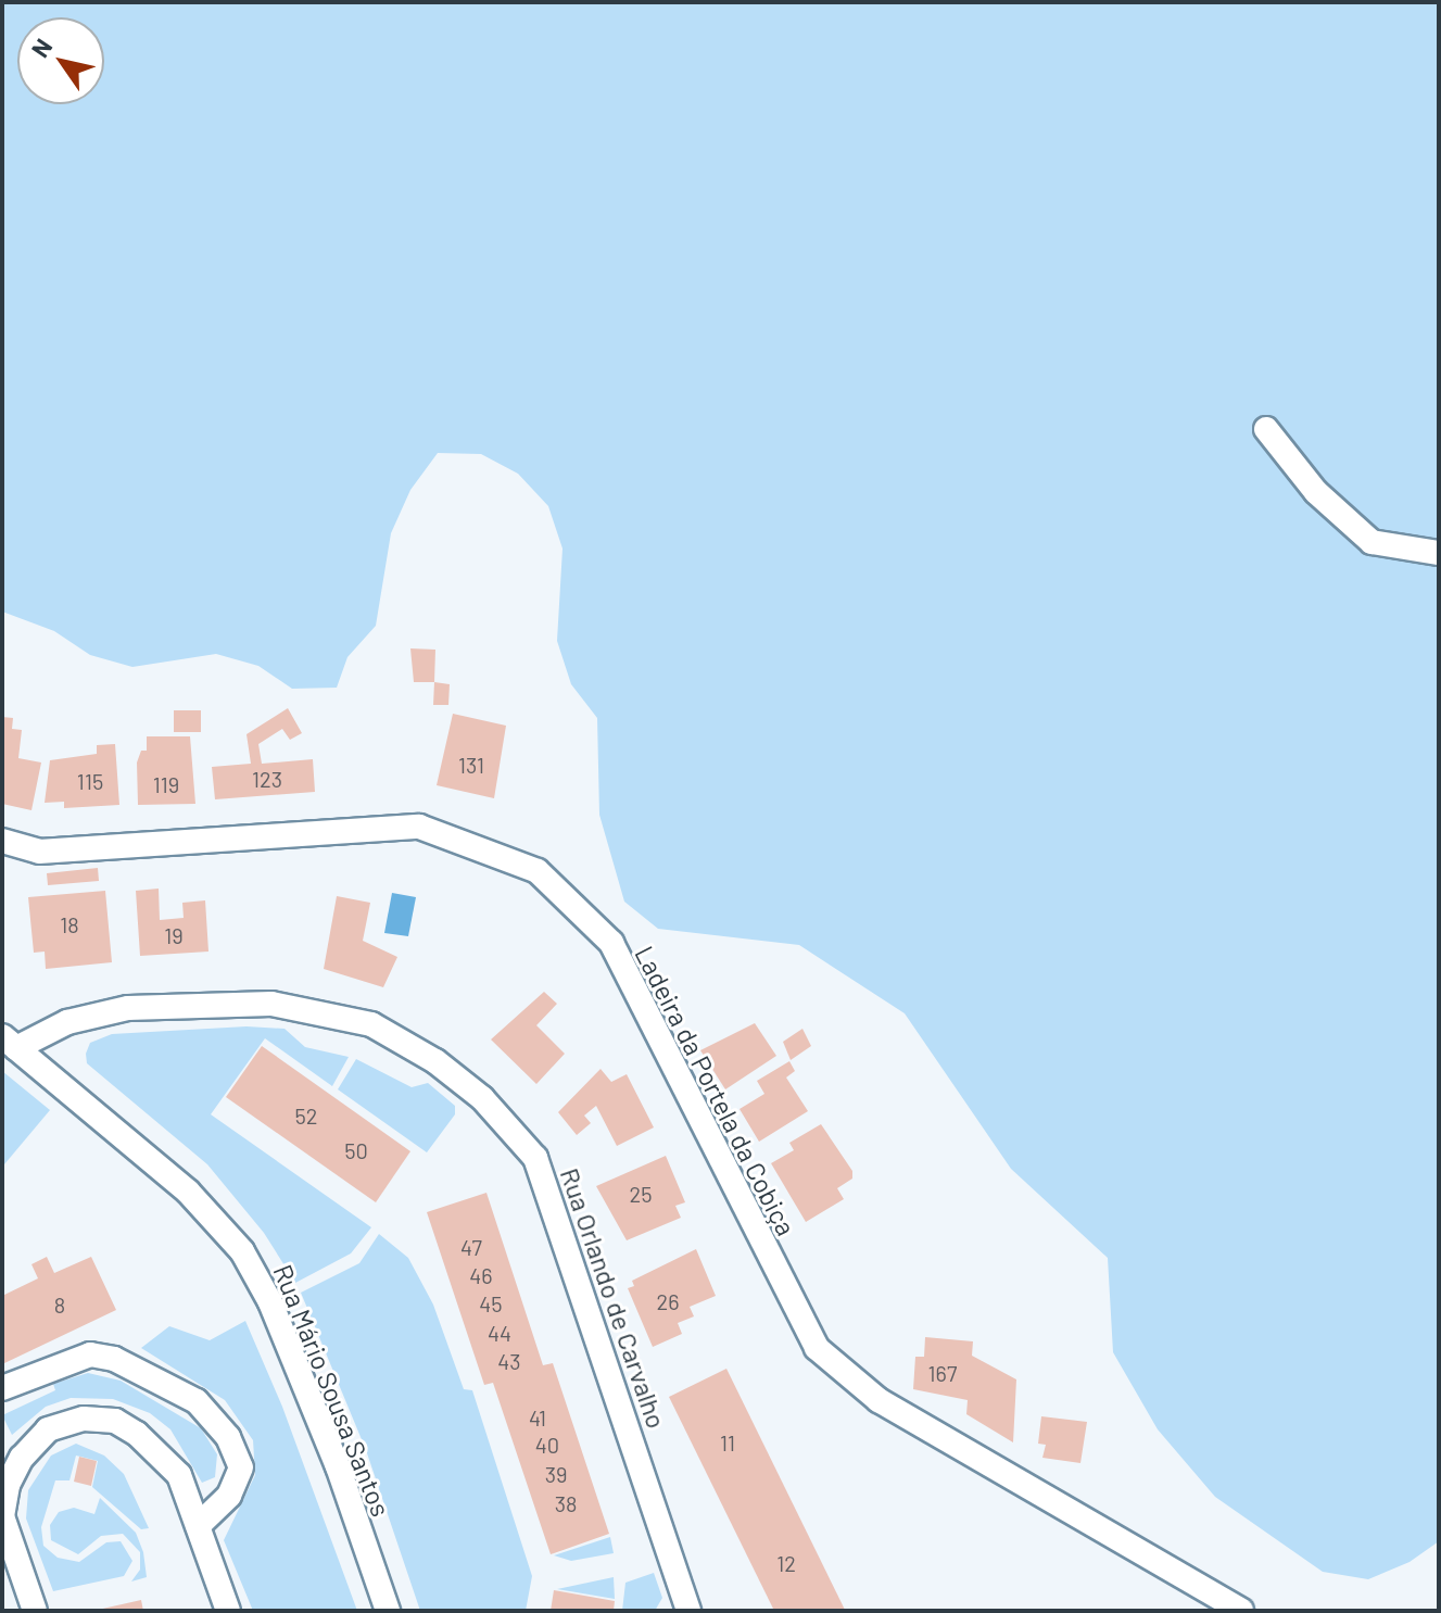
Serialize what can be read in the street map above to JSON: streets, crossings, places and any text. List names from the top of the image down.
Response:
{
  "streets": {
    "street": ["Ladeira da Portela da Cobiça", "Rua Orlando de Carvalho", "Rua Mário Sousa Santos"]
  },
  "crossings": [
    ["Rua Orlando de Carvalho", "Rua Mário Sousa Santos"]
  ],
  "house_numbers": [
    "131",
    "123",
    "115",
    "119",
    "18",
    "19",
    "52",
    "50",
    "25",
    "47",
    "46",
    "26",
    "45",
    "8",
    "44",
    "43",
    "167",
    "41",
    "11",
    "40",
    "39",
    "38",
    "12"
  ],
  "north": "top left"
}
